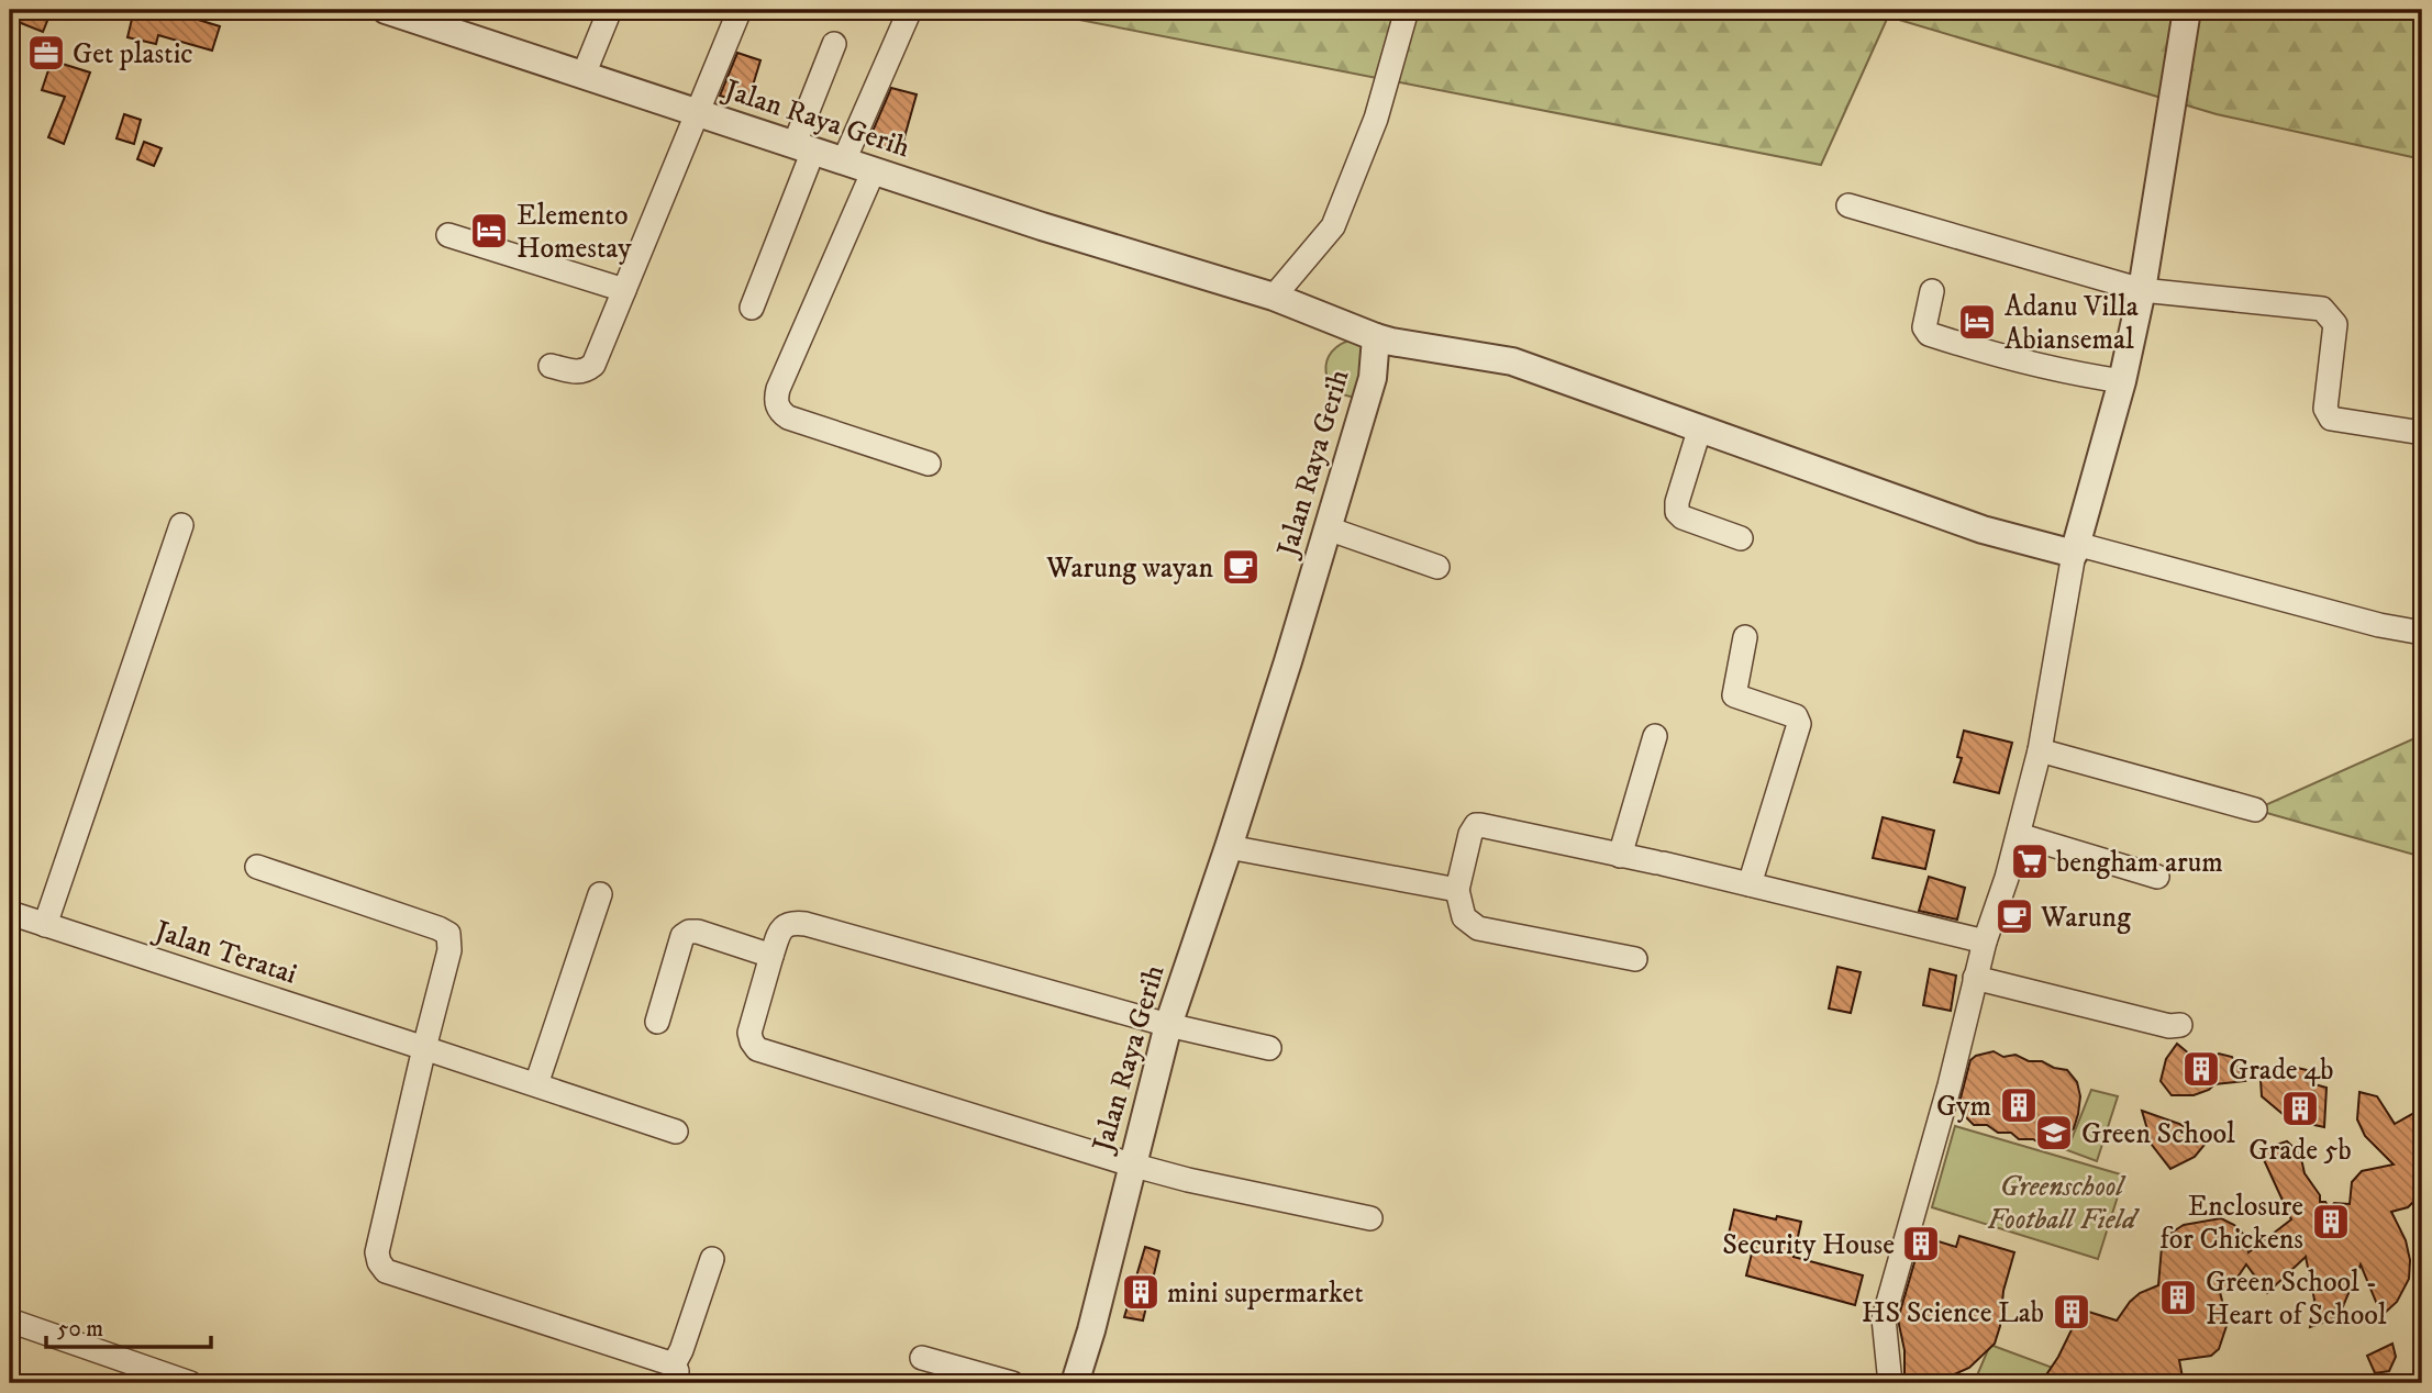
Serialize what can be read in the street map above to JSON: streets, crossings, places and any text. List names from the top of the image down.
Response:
{
  "streets": {
    "street": ["Jalan Raya Gerih", "Jalan Teratai"]
  },
  "parks": ["Greenschool Football Field"],
  "places": {
    "office": ["Get plastic"],
    "hotel": ["Elemento Homestay", "Adanu Villa Abiansemal"],
    "cafe": ["Warung wayan", "Warung"],
    "supermarket": ["bengham arum"],
    "building": [
      "Grade 4b",
      "Gym",
      "Grade 5b",
      "Enclosure for Chickens",
      "Security House",
      "mini supermarket",
      "Green School - Heart of School",
      "HS Science Lab"
    ],
    "school or university": ["Green School"]
  },
  "scale_bar": "50 m"
}
